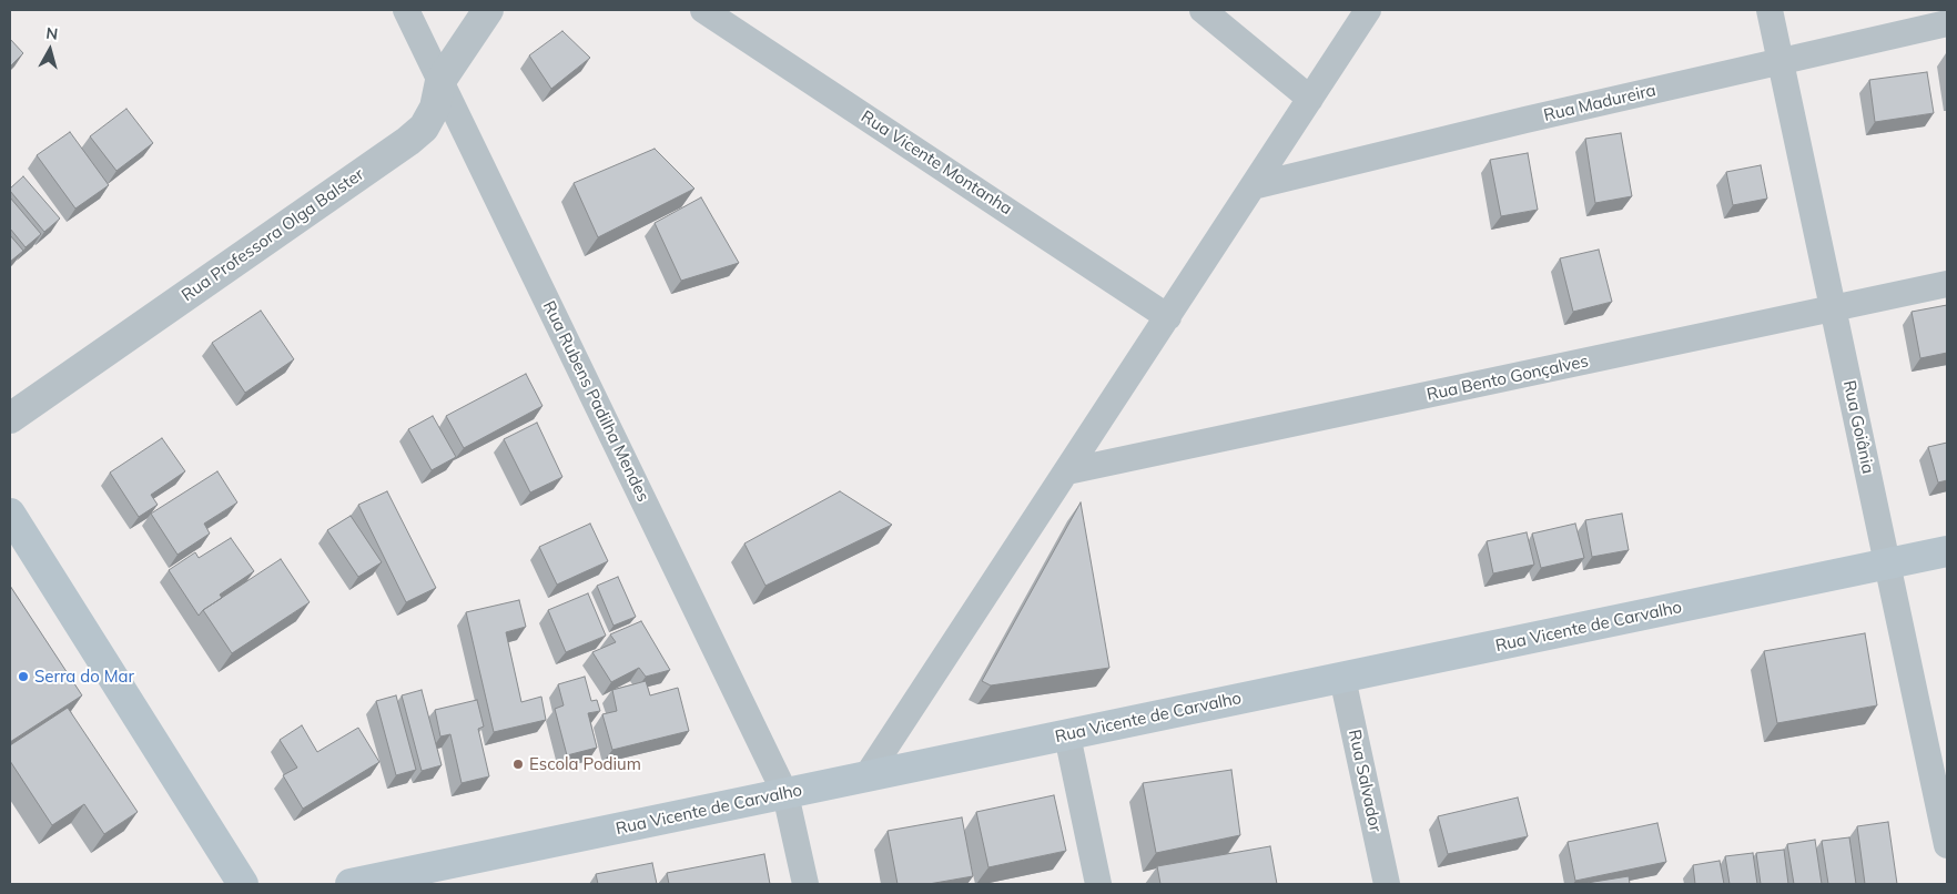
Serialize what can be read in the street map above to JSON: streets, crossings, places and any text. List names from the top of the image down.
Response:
{
  "streets": {
    "main road": ["Rua Vicente de Carvalho"],
    "street": [
      "Rua Madureira",
      "Rua Vicente Montanha",
      "Rua Professora Olga Balster",
      "Rua Bento Gonçalves",
      "Rua Rubens Padilha Mendes",
      "Rua Goiânia",
      "Rua Salvador"
    ]
  },
  "crossings": [
    ["Rua Madureira", "Rua Goiânia"],
    ["Rua Professora Olga Balster", "Rua Rubens Padilha Mendes"],
    ["Rua Bento Gonçalves", "Rua Goiânia"],
    ["Rua Rubens Padilha Mendes", "Rua Vicente de Carvalho"],
    ["Rua Goiânia", "Rua Vicente de Carvalho"],
    ["Rua Vicente de Carvalho", "Rua Salvador"]
  ],
  "places": ["Serra do Mar", "Escola Podium"],
  "north": "top"
}
